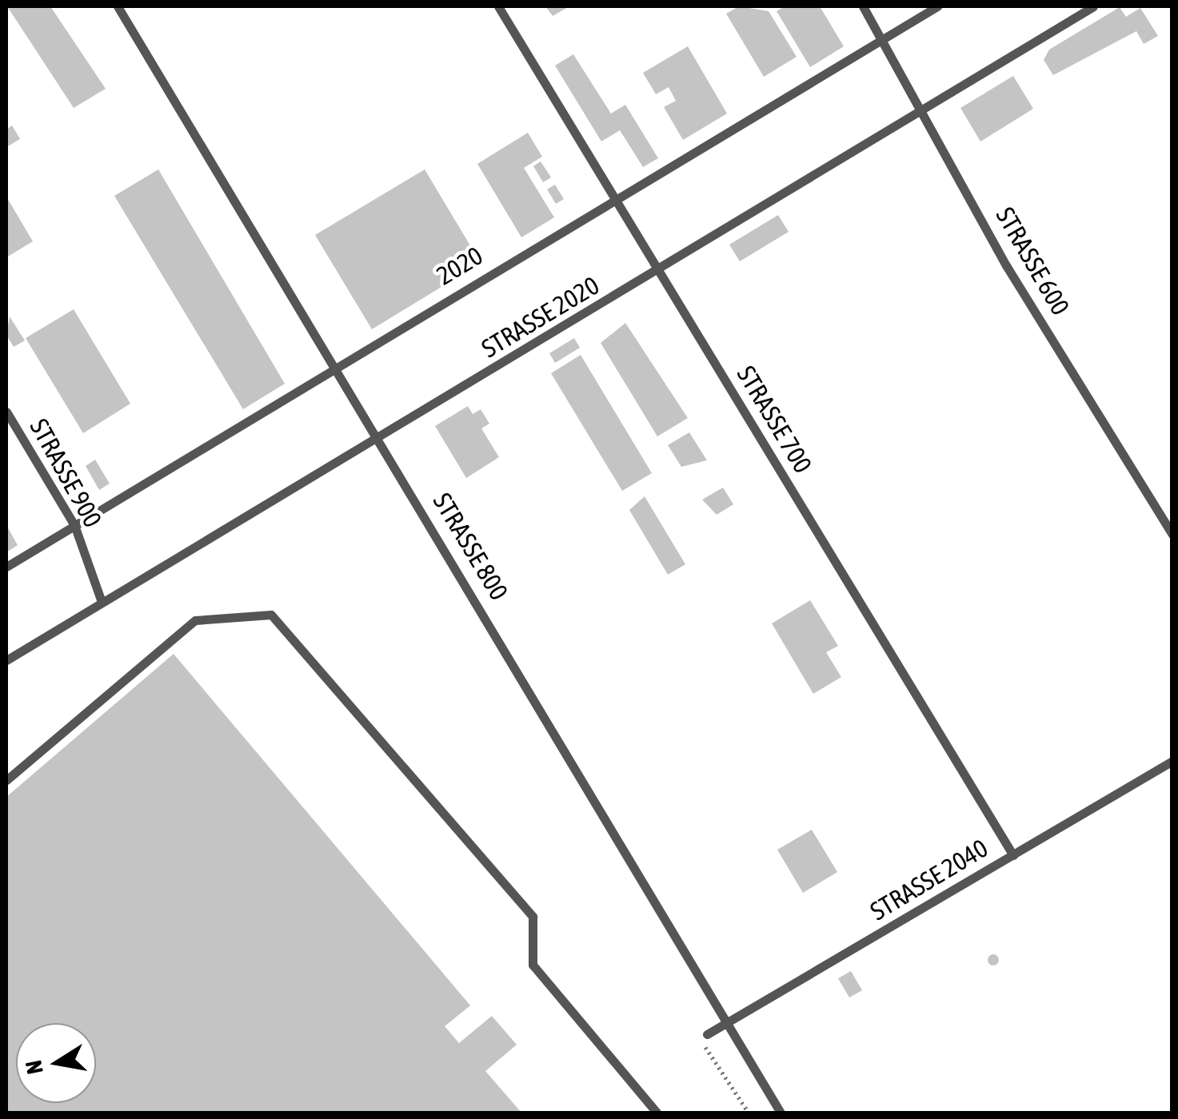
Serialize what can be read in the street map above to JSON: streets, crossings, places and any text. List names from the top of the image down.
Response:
{
  "streets": {
    "lane": [
      "STRASSE 600",
      "2020",
      "STRASSE 2020",
      "STRASSE 700",
      "STRASSE 900",
      "STRASSE 800",
      "STRASSE 2040"
    ]
  },
  "crossings": [
    ["STRASSE 600", "2020"],
    ["STRASSE 600", "STRASSE 2020"],
    ["2020", "STRASSE 700"],
    ["2020", "STRASSE 900"],
    ["2020", "STRASSE 800"],
    ["STRASSE 2020", "STRASSE 700"],
    ["STRASSE 2020", "STRASSE 900"],
    ["STRASSE 2020", "STRASSE 800"],
    ["STRASSE 700", "STRASSE 2040"],
    ["STRASSE 800", "STRASSE 2040"]
  ],
  "north": "left"
}
